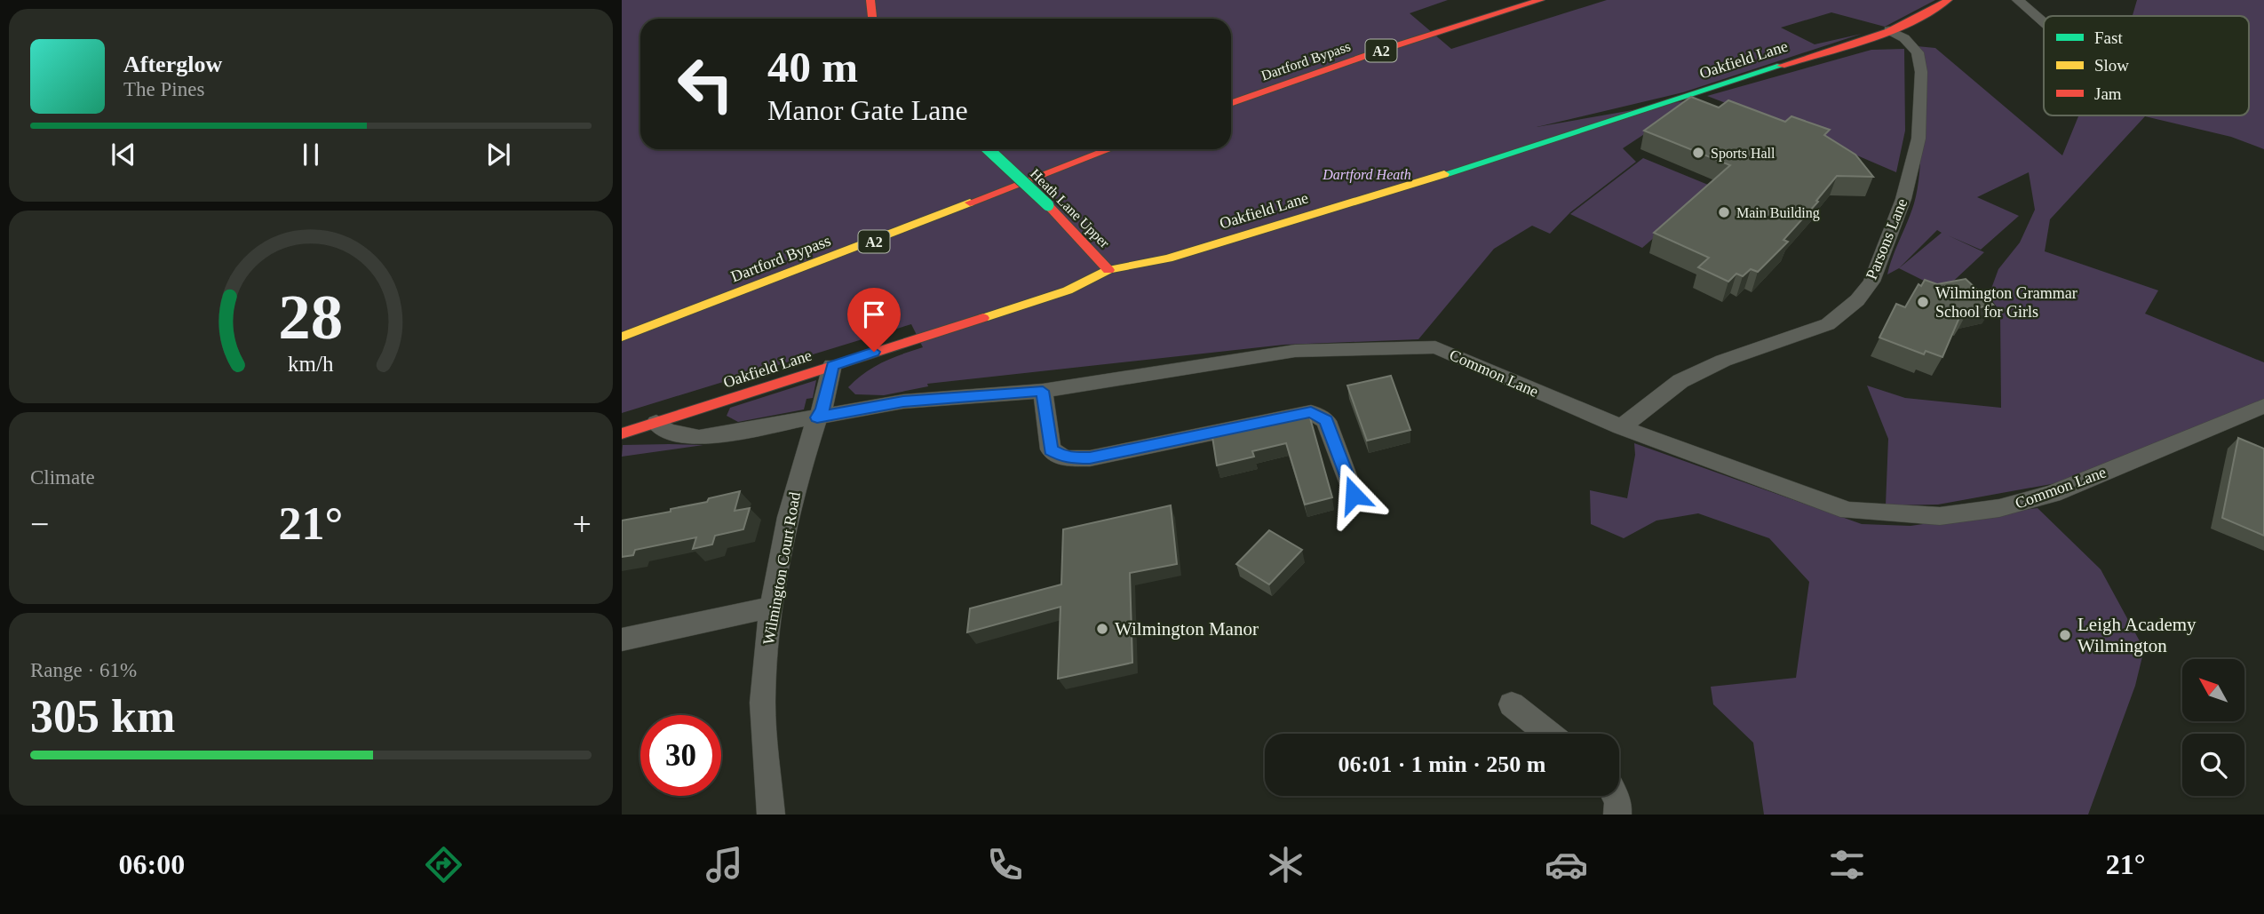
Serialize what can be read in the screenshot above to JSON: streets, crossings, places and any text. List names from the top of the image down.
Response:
{
  "streets": {
    "main road": [
      "A2",
      "Oakfield Lane",
      "Dartford Bypass",
      "Heath Lane Upper"
    ],
    "street": ["Parsons Lane", "Common Lane", "Wilmington Court Road"]
  },
  "crossings": [
    ["Oakfield Lane", "Heath Lane Upper"],
    ["Oakfield Lane", "Parsons Lane"],
    ["Oakfield Lane", "Common Lane"],
    ["Oakfield Lane", "Wilmington Court Road"],
    ["Parsons Lane", "Common Lane"],
    ["Common Lane", "Wilmington Court Road"]
  ],
  "parks": ["Dartford Heath"],
  "places": [
    "Sports Hall",
    "Main Building",
    "Wilmington Grammar School for Girls",
    "Wilmington Manor",
    "Leigh Academy Wilmington"
  ],
  "legend": ["Fast", "Slow", "Jam"],
  "north": "top left",
  "page": {
    "turn": ["40 m", "Manor Gate Lane"],
    "song": ["Afterglow", "The Pines"],
    "tile": [
      "Climate",
      ["Range · 61%", "305 km"]
    ],
    "heat": ["−", "21°", "+"],
    "limit": "30",
    "trip": "06:01 · 1 min · 250 m",
    "tabs": ["06:00", "21°"],
    "gauge": ["28", "km/h"]
  }
}
